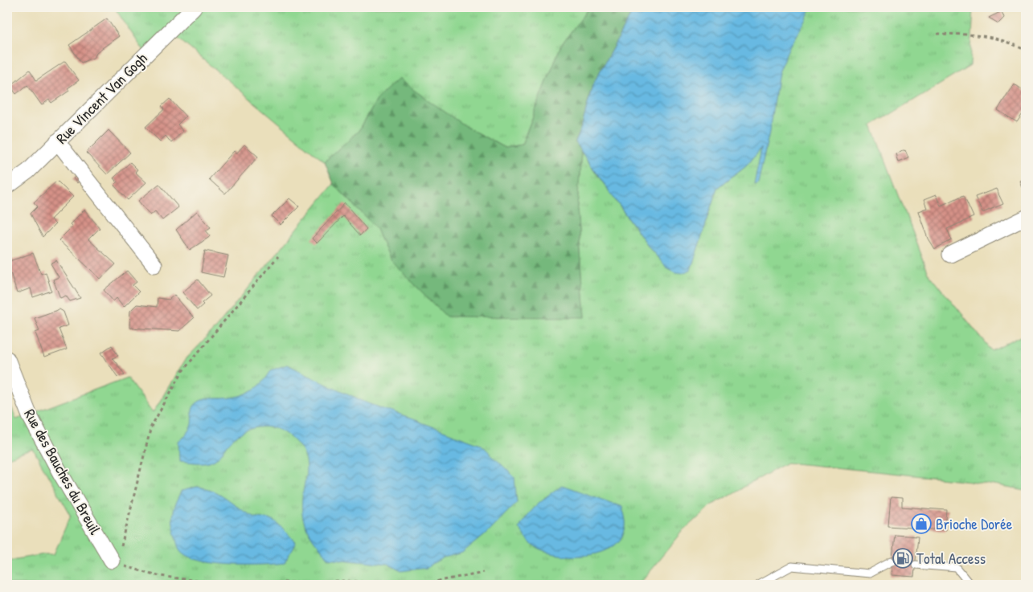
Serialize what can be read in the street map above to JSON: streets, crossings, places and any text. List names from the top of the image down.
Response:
{
  "streets": {
    "street": ["Rue Vincent Van Gogh", "Rue des Bauches du Breuil"]
  },
  "places": {
    "shop": ["Brioche Dorée"],
    "fuel station": ["Total Access"]
  }
}
